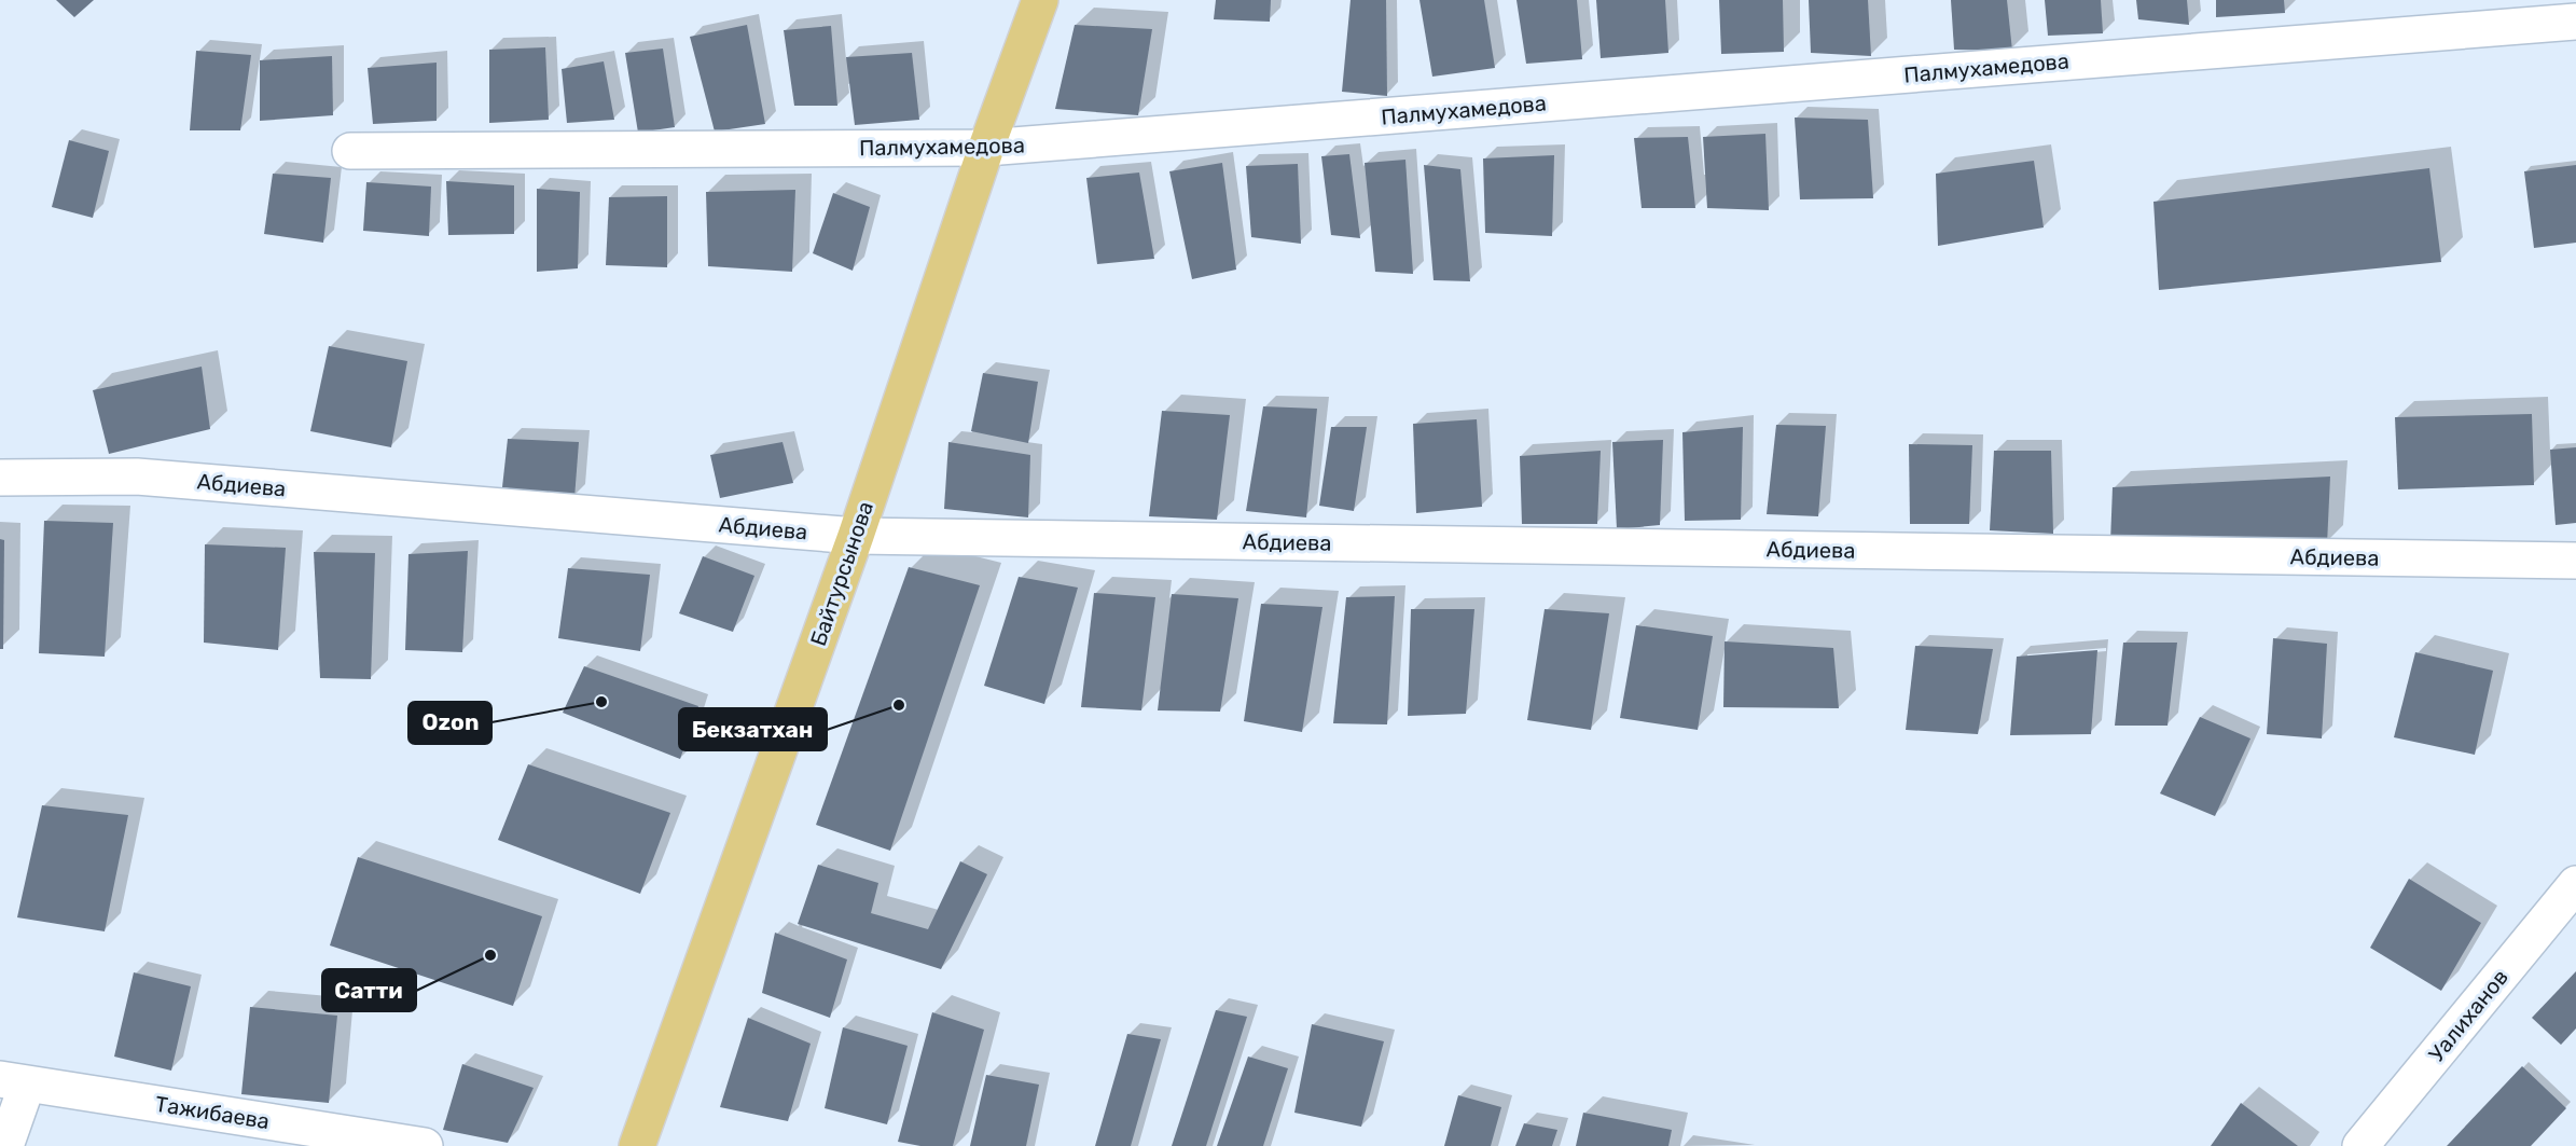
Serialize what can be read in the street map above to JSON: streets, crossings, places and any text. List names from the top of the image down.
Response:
{
  "streets": {
    "main road": ["Байтурсынова"],
    "street": [
      "Палмухамедова",
      "Абдиева",
      "Уалиханов",
      "Тажибаева"
    ]
  },
  "crossings": [
    ["Палмухамедова", "Байтурсынова"],
    ["Абдиева", "Байтурсынова"]
  ],
  "places": ["Ozon", "Бекзатхан", "Сатти"]
}
